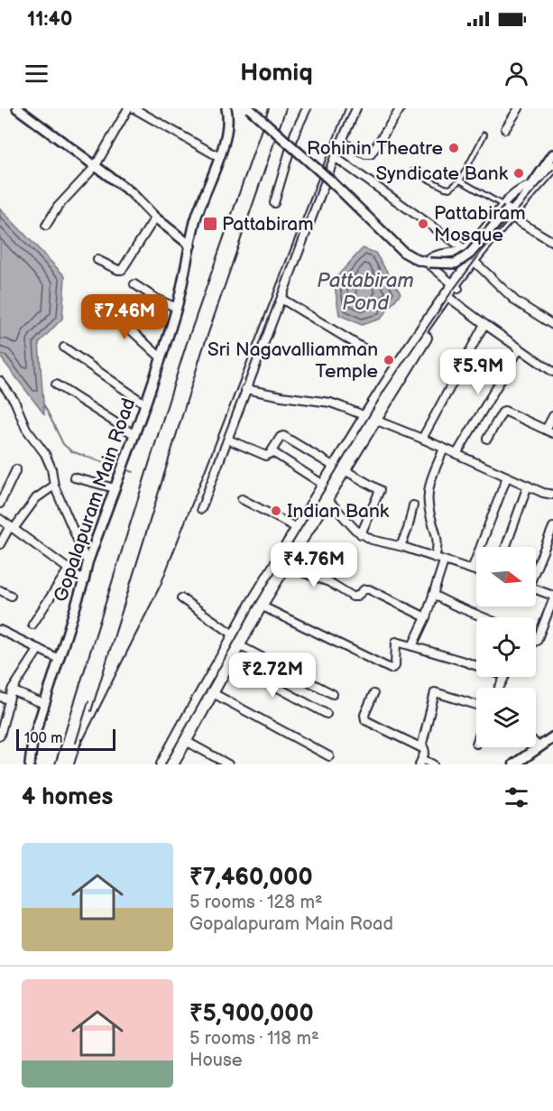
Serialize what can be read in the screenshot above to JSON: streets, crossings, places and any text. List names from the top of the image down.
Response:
{
  "streets": {
    "street": ["Gopalapuram Main Road"]
  },
  "water": ["Pattabiram Pond"],
  "places": {
    "other": [
      "Rohinin Theatre",
      "Syndicate Bank",
      "Pattabiram Mosque",
      "Sri Nagavalliamman Temple",
      "Indian Bank"
    ],
    "transit": ["Pattabiram"]
  },
  "scale_bar": "100 m",
  "north": "right",
  "page": {
    "status": "11:40",
    "header": "Homiq",
    "price": [
      "₹7.46M",
      "₹5.9M",
      "₹4.76M",
      "₹2.72M"
    ],
    "scale": "100 m",
    "heading": "4 homes",
    "list": [
      {
        "name": "₹7,460,000",
        "note": "5 rooms · 128 m² · Gopalapuram Main Road"
      },
      {
        "name": "₹5,900,000",
        "note": "5 rooms · 118 m² · House"
      }
    ]
  }
}
